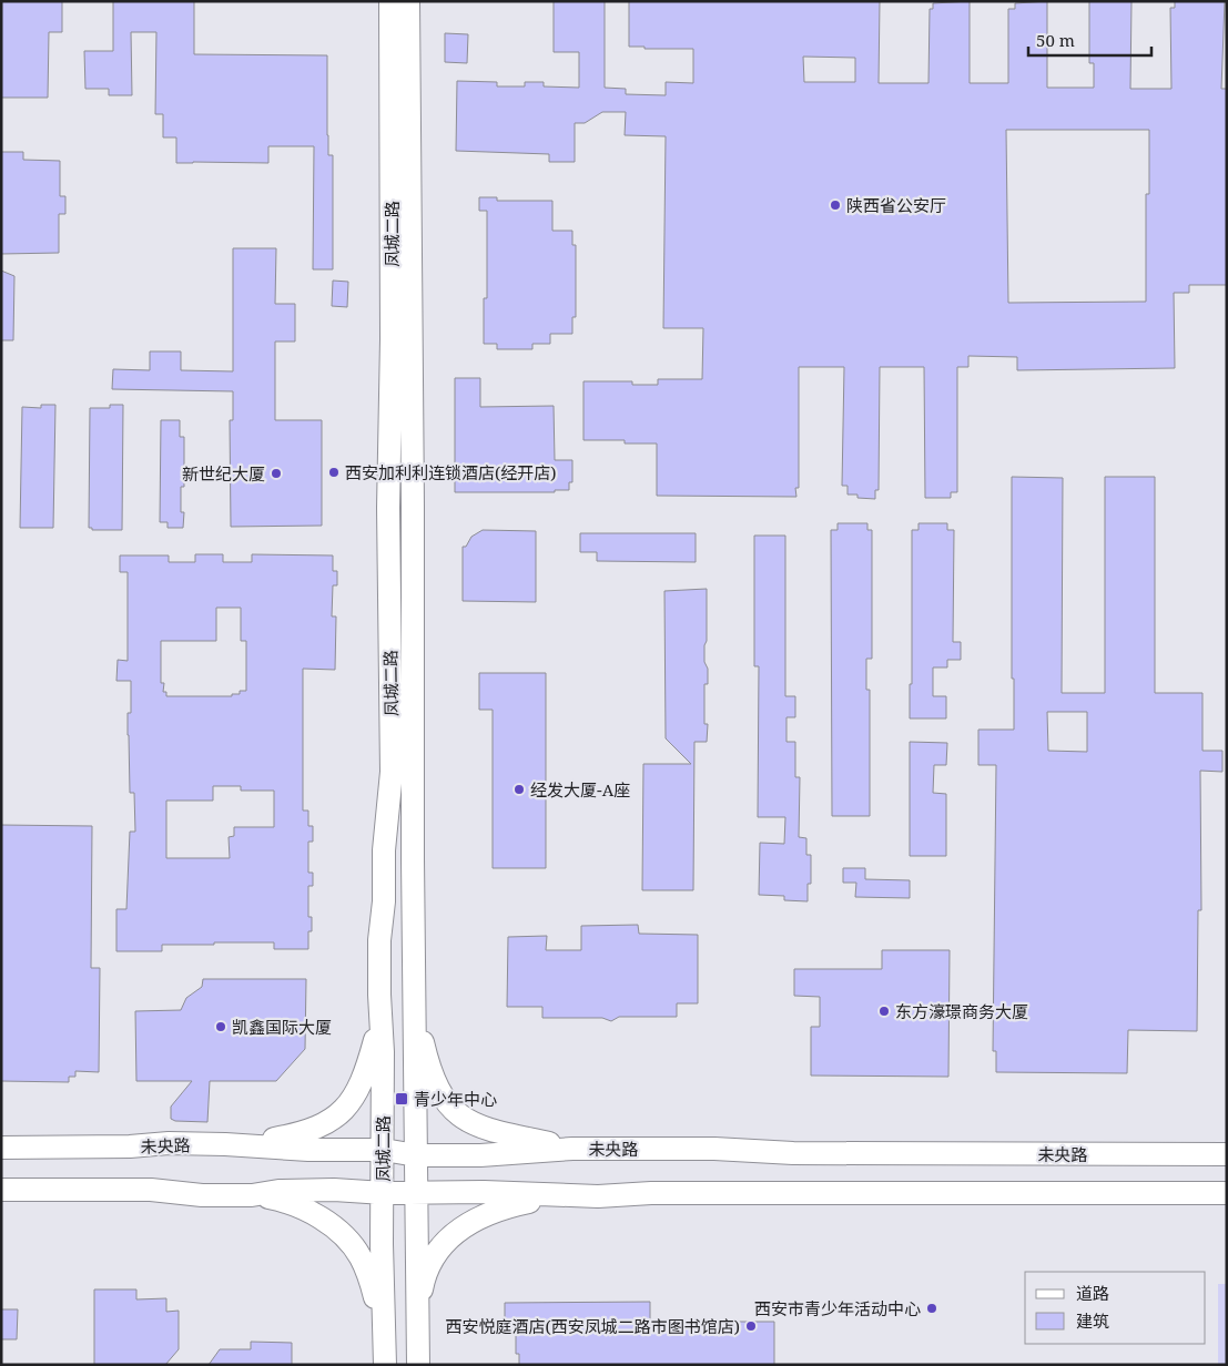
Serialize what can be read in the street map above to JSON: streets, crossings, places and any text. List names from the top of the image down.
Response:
{
  "streets": {
    "main road": ["凤城二路", "未央路"]
  },
  "crossings": [
    ["凤城二路", "未央路"]
  ],
  "places": {
    "other": [
      "陕西省公安厅",
      "西安加利利连锁酒店(经开店)",
      "新世纪大厦",
      "经发大厦-A座",
      "东方濠璟商务大厦",
      "凯鑫国际大厦",
      "西安市青少年活动中心",
      "西安悦庭酒店(西安凤城二路市图书馆店)"
    ],
    "transit": ["青少年中心"]
  },
  "legend": ["道路", "建筑"],
  "scale_bar": "50 m"
}
